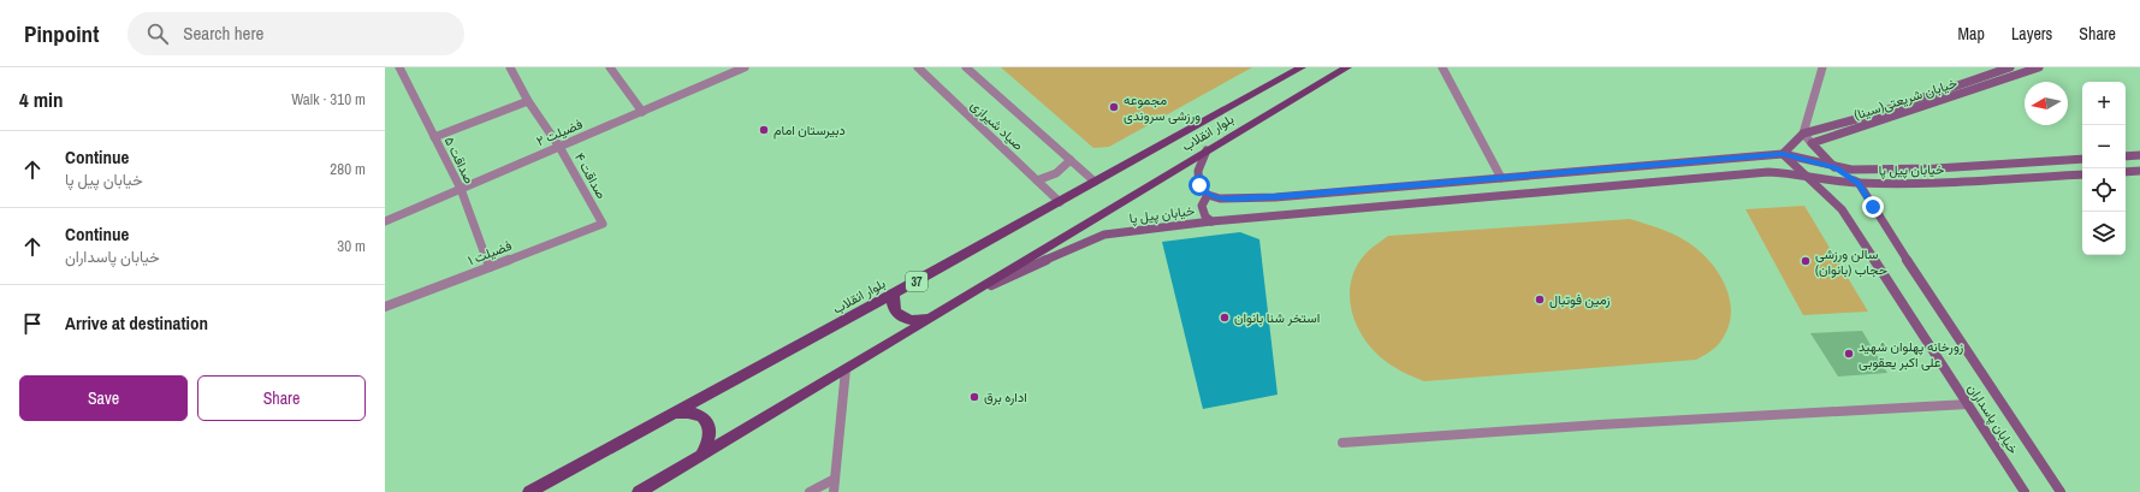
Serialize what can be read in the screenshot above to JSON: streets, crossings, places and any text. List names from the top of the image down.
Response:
{
  "streets": {
    "main road": [
      "خیابان شریعتی(سینا)",
      "بلوار انقلاب",
      "خیابان پیل پا",
      "37",
      "خیابان پاسداران"
    ],
    "street": [
      "صیاد شیرازی",
      "فضیلت ۲",
      "صداقت ۵",
      "صداقت ۴",
      "فضیلت ۱"
    ]
  },
  "crossings": [
    ["خیابان شریعتی(سینا)", "خیابان پیل پا"],
    ["خیابان شریعتی(سینا)", "خیابان پاسداران"],
    ["صیاد شیرازی", "بلوار انقلاب"],
    ["فضیلت ۲", "صداقت ۵"],
    ["فضیلت ۲", "صداقت ۴"],
    ["بلوار انقلاب", "خیابان پیل پا"],
    ["صداقت ۵", "فضیلت ۱"],
    ["خیابان پیل پا", "خیابان پاسداران"],
    ["صداقت ۴", "فضیلت ۱"]
  ],
  "places": [
    "مجموعه ورزشی سروندی",
    "دبیرستان امام",
    "سالن ورزشی حجاب (بانوان)",
    "زمین فوتبال",
    "استخر شنا بانوان",
    "زورخانه پهلوان شهید علی اکبر یعقوبی",
    "اداره برق"
  ],
  "north": "left",
  "page": {
    "header": "Pinpoint",
    "search": "Search here",
    "nav": ["Map", "Layers", "Share"],
    "heading": ["4 min", "Walk · 310 m"],
    "map_buttons": ["+", "−"],
    "list": [
      ["Continue", "خیابان پیل پا", "280 m"],
      ["Continue", "خیابان پاسداران", "30 m"],
      "Arrive at destination"
    ],
    "buttons": ["Save", "Share"]
  }
}
